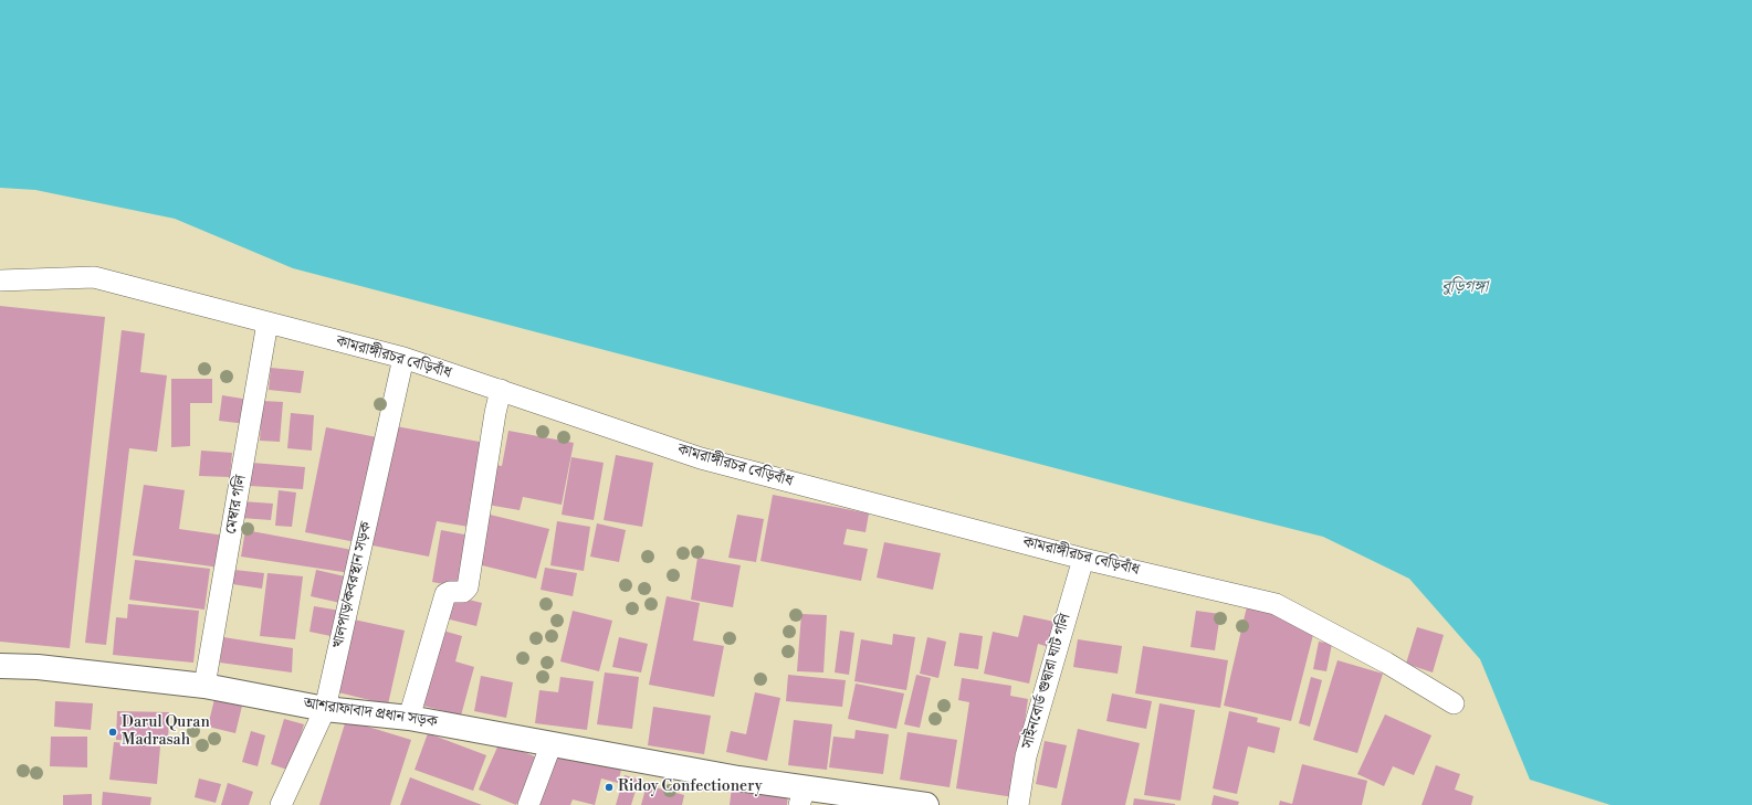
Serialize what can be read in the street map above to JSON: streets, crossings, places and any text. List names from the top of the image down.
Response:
{
  "streets": {
    "street": [
      "কামরাঙ্গীরচর বেড়িবাঁধ",
      "মেম্বার গলি",
      "খালপাড়/কবরস্থান সড়ক",
      "সাইনবোর্ড গুদ্বারা ঘাট গলি",
      "আশরাফাবাদ প্রধান সড়ক"
    ]
  },
  "crossings": [
    ["কামরাঙ্গীরচর বেড়িবাঁধ", "মেম্বার গলি"],
    ["কামরাঙ্গীরচর বেড়িবাঁধ", "খালপাড়/কবরস্থান সড়ক"],
    ["কামরাঙ্গীরচর বেড়িবাঁধ", "সাইনবোর্ড গুদ্বারা ঘাট গলি"],
    ["মেম্বার গলি", "আশরাফাবাদ প্রধান সড়ক"],
    ["খালপাড়/কবরস্থান সড়ক", "আশরাফাবাদ প্রধান সড়ক"]
  ],
  "water": ["বুড়িগঙ্গা"],
  "places": ["Darul Quran Madrasah", "Ridoy Confectionery"]
}
